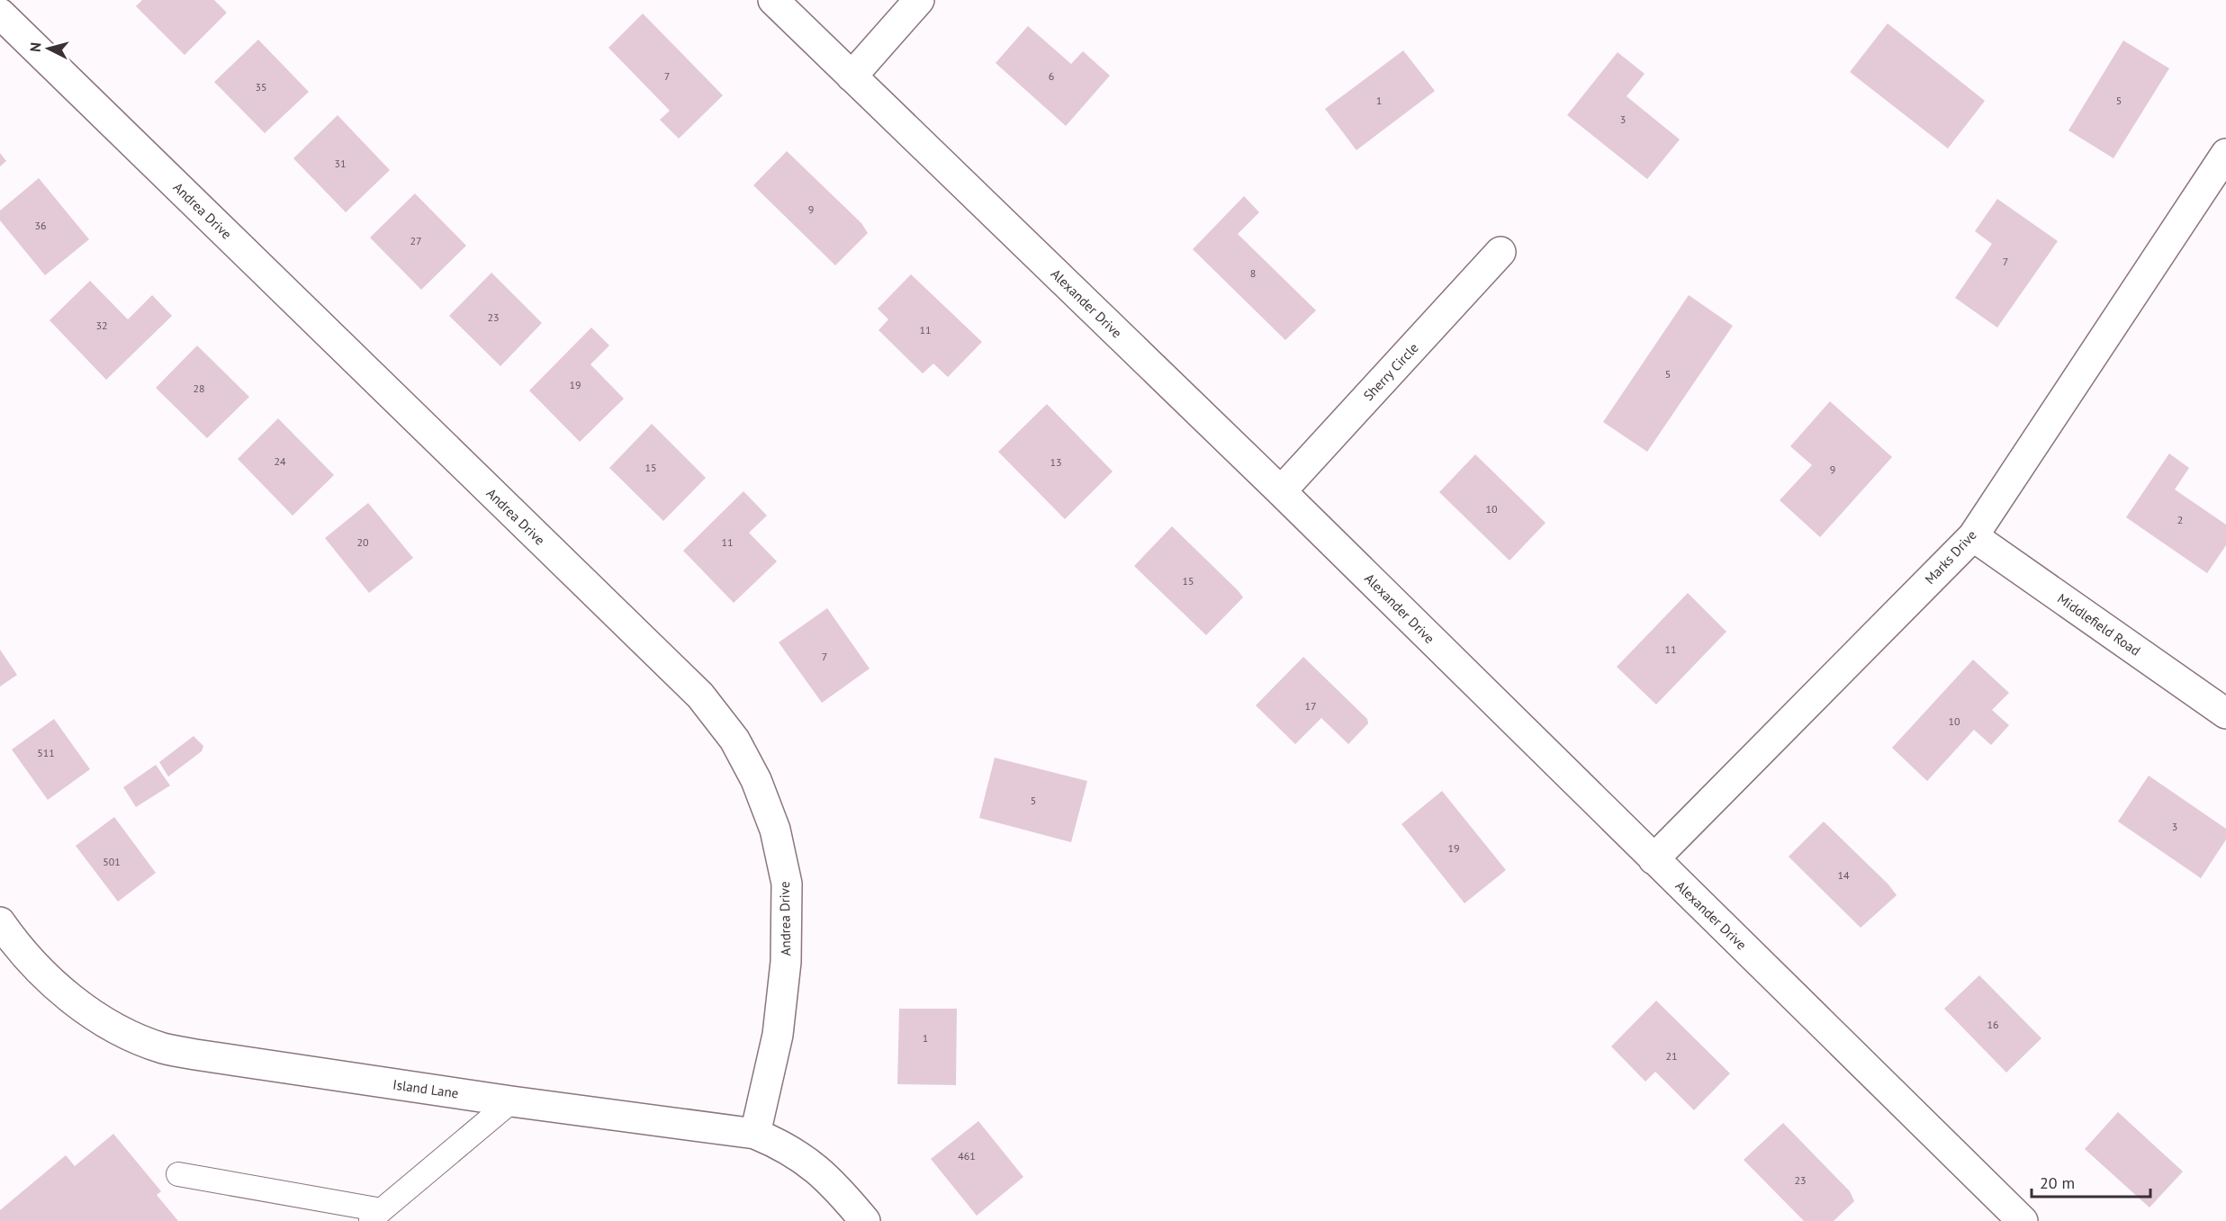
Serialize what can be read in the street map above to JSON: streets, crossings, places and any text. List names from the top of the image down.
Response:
{
  "streets": {
    "street": [
      "Andrea Drive",
      "Alexander Drive",
      "Sherry Circle",
      "Marks Drive",
      "Middlefield Road",
      "Island Lane"
    ]
  },
  "crossings": [
    ["Andrea Drive", "Island Lane"],
    ["Alexander Drive", "Sherry Circle"],
    ["Alexander Drive", "Marks Drive"],
    ["Marks Drive", "Middlefield Road"]
  ],
  "house_numbers": [
    "7",
    "6",
    "35",
    "1",
    "5",
    "3",
    "31",
    "9",
    "36",
    "27",
    "7",
    "8",
    "23",
    "32",
    "11",
    "5",
    "19",
    "28",
    "24",
    "13",
    "15",
    "9",
    "10",
    "2",
    "20",
    "11",
    "15",
    "11",
    "7",
    "17",
    "10",
    "511",
    "5",
    "3",
    "19",
    "501",
    "14",
    "16",
    "1",
    "21",
    "461",
    "23"
  ],
  "scale_bar": "20 m",
  "north": "left"
}
